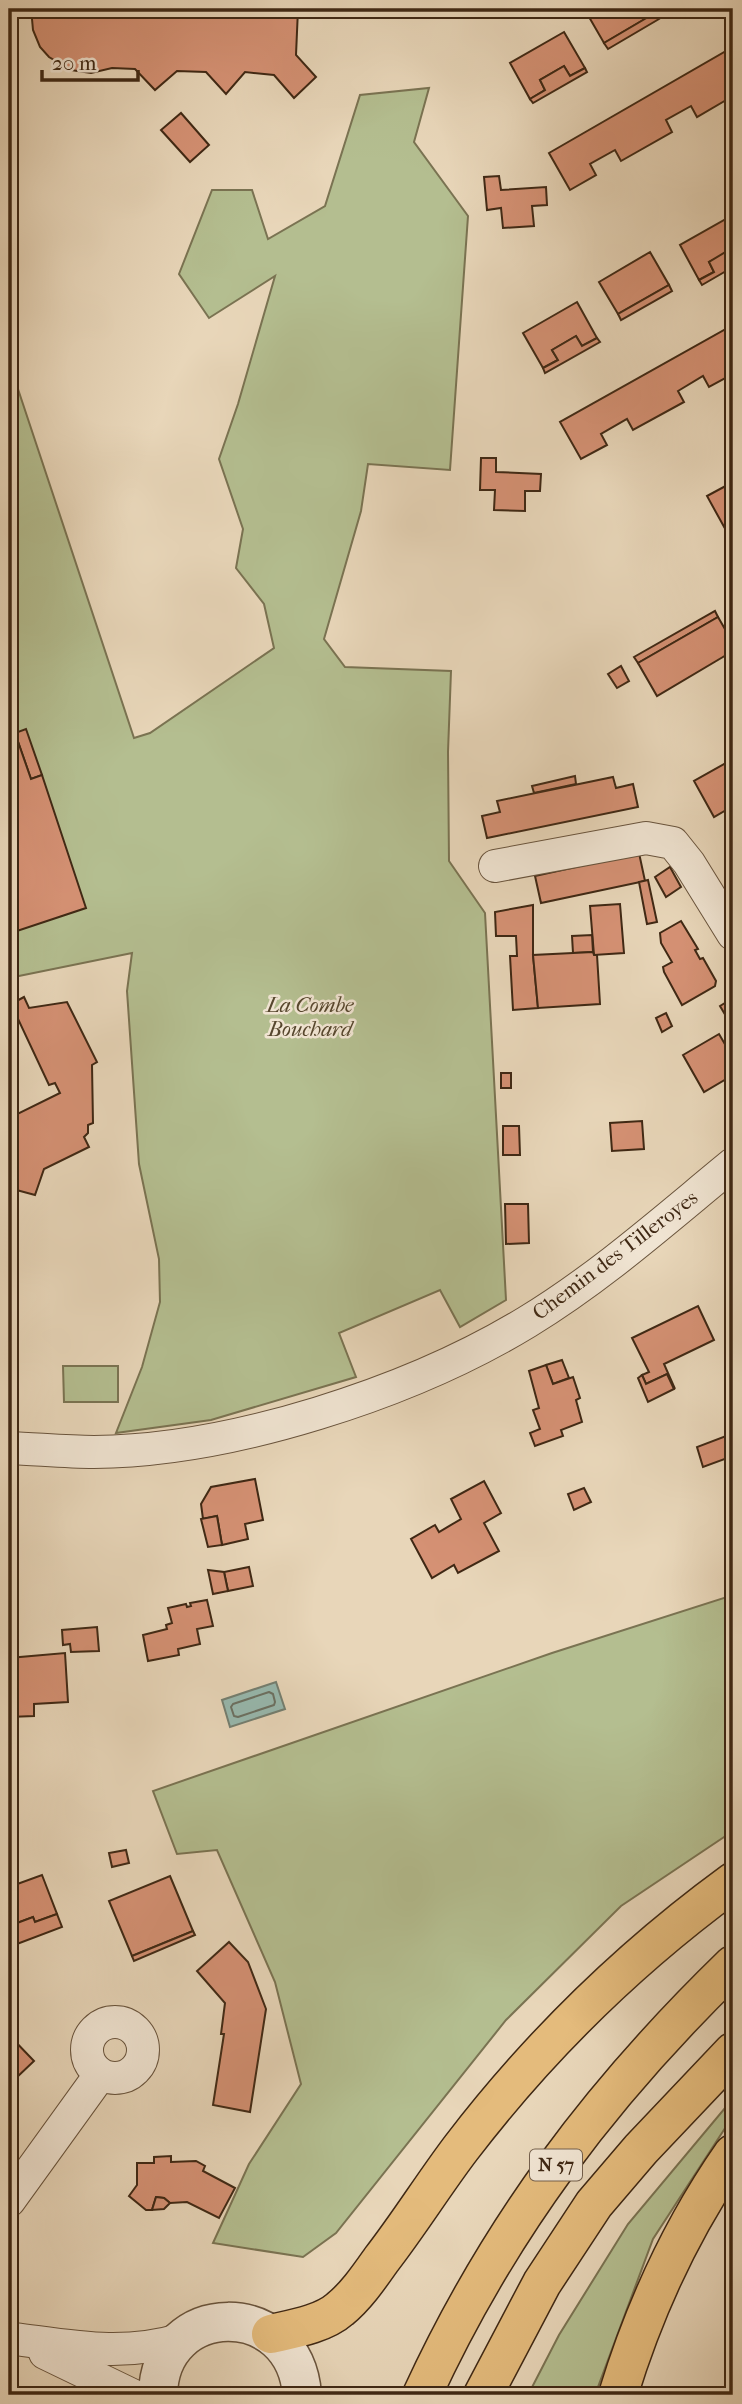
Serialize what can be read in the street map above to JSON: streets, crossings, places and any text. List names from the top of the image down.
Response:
{
  "streets": {
    "highway": ["N 57"],
    "street": ["Chemin des Tilleroyes"]
  },
  "parks": ["La Combe Bouchard"],
  "scale_bar": "20 m"
}
